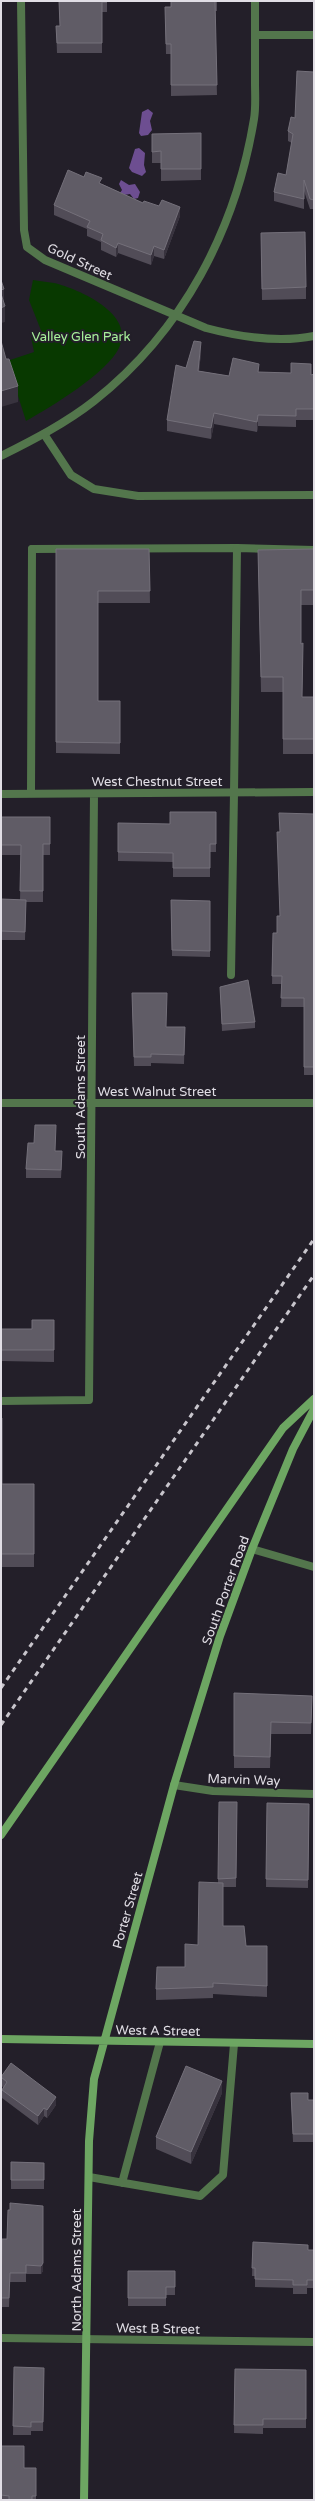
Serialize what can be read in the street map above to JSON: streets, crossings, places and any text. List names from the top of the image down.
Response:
{
  "streets": {
    "street": [
      "Gold Street",
      "West Chestnut Street",
      "West Walnut Street",
      "South Adams Street",
      "South Porter Road",
      "Marvin Way",
      "Porter Street",
      "West A Street",
      "North Adams Street",
      "West B Street"
    ]
  },
  "crossings": [
    ["West Chestnut Street", "South Adams Street"],
    ["West Walnut Street", "South Adams Street"],
    ["South Porter Road", "Marvin Way"],
    ["South Porter Road", "Porter Street"],
    ["Marvin Way", "Porter Street"],
    ["Porter Street", "West A Street"],
    ["Porter Street", "North Adams Street"],
    ["West A Street", "North Adams Street"],
    ["North Adams Street", "West B Street"]
  ],
  "parks": ["Valley Glen Park"]
}
